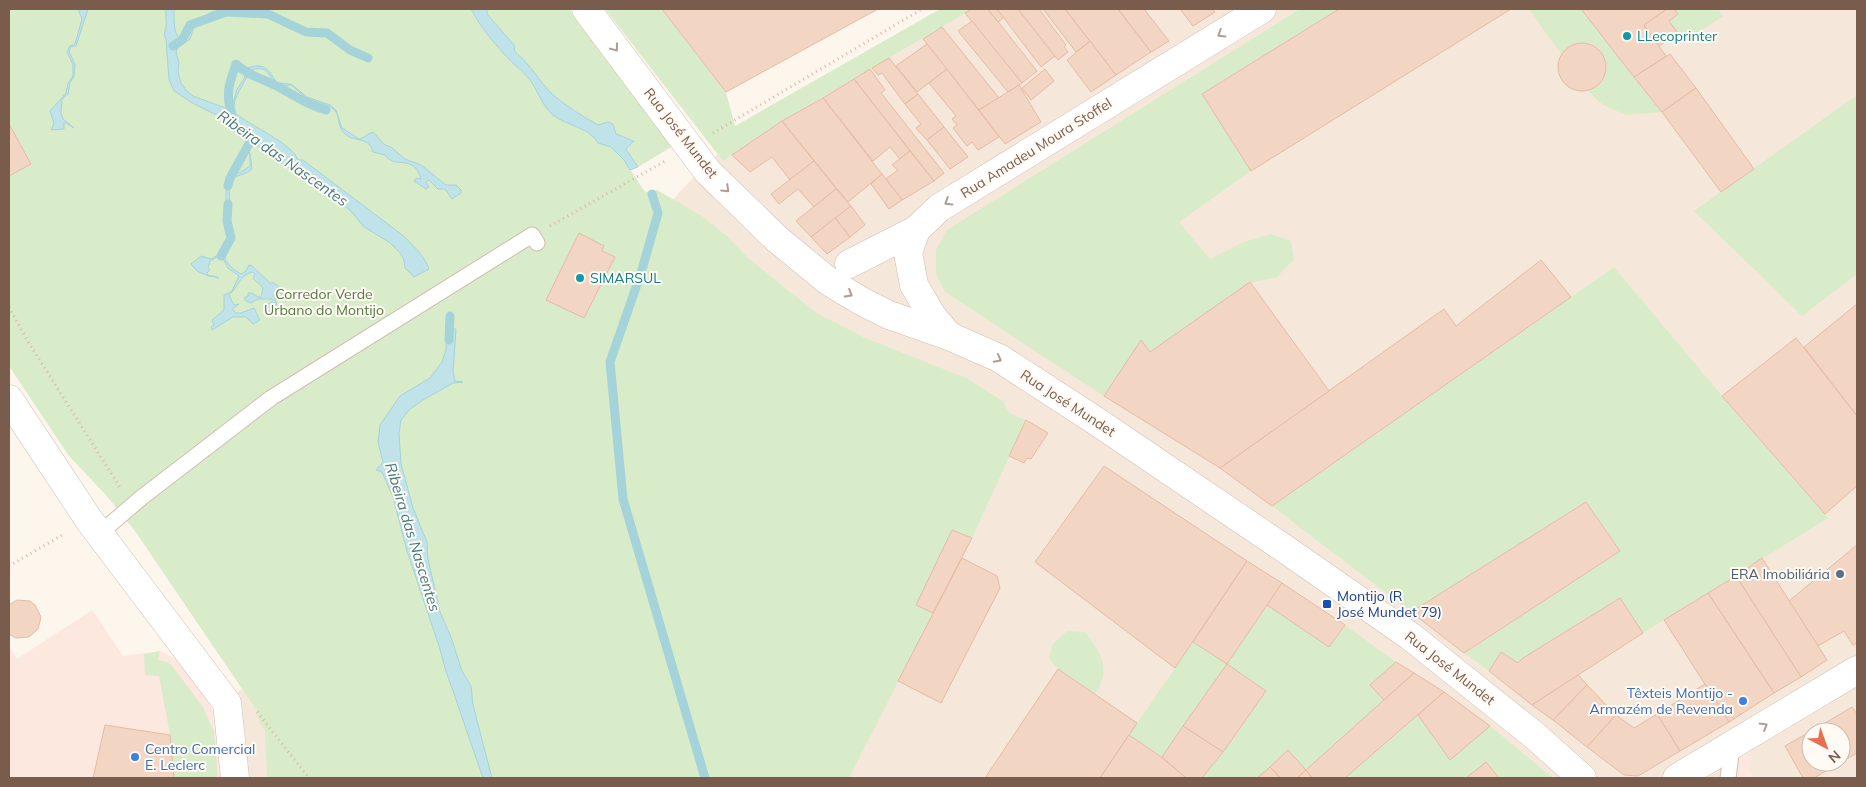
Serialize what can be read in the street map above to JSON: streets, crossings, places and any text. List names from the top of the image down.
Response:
{
  "streets": {
    "street": ["Rua José Mundet", "Rua Amadeu Moura Stoffel"]
  },
  "crossings": [
    ["Rua José Mundet", "Rua Amadeu Moura Stoffel"]
  ],
  "one_way": ["Rua José Mundet", "Rua Amadeu Moura Stoffel"],
  "water": ["Ribeira das Nascentes"],
  "parks": ["Corredor Verde Urbano do Montijo"],
  "places": {
    "other": [
      "LLecoprinter",
      "SIMARSUL",
      "ERA Imobiliária",
      "Têxteis Montijo - Armazém de Revenda",
      "Centro Comercial E. Leclerc"
    ],
    "transit": ["Montijo (R José Mundet 79)"]
  },
  "north": "bottom right"
}
